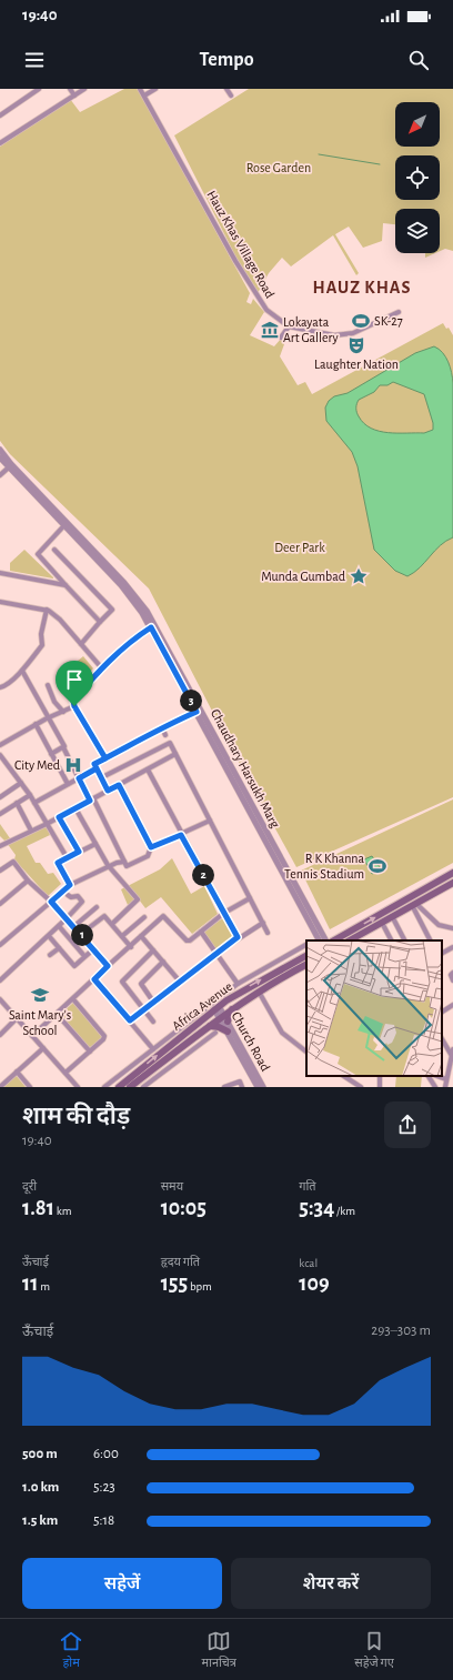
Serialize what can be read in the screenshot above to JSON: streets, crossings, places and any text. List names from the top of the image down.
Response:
{
  "streets": {
    "main road": ["Africa Avenue"],
    "street": ["Hauz Khas Village Road", "Chaudhary Harsukh Marg", "Church Road"]
  },
  "crossings": [
    ["Africa Avenue", "Church Road"]
  ],
  "districts": ["HAUZ KHAS"],
  "parks": ["Rose Garden", "Deer Park"],
  "places": {
    "sports": ["SK-27", "R K Khanna Tennis Stadium"],
    "museum": ["Lokayata Art Gallery"],
    "theatre": ["Laughter Nation"],
    "place": ["Munda Gumbad"],
    "hospital": ["City Med"],
    "school or university": ["Saint Mary's School"]
  },
  "north": "bottom left",
  "page": {
    "status": "19:40",
    "header": "Tempo",
    "pins": ["3", "2", "1"],
    "heading": ["शाम की दौड़", "19:40"],
    "stats": [
      ["दूरी", "1.81 km"],
      ["समय", "10:05"],
      ["गति", "5:34 /km"],
      ["ऊँचाई", "11 m"],
      ["हृदय गति", "155 bpm"],
      ["kcal", "109"]
    ],
    "chart": ["ऊँचाई", "293–303 m"],
    "list": [
      {
        "name": "500 m",
        "note": "6:00"
      },
      {
        "name": "1.0 km",
        "note": "5:23"
      },
      {
        "name": "1.5 km",
        "note": "5:18"
      }
    ],
    "buttons": ["सहेजें", "शेयर करें"],
    "tabs": ["होम", "मानचित्र", "सहेजे गए"]
  }
}
